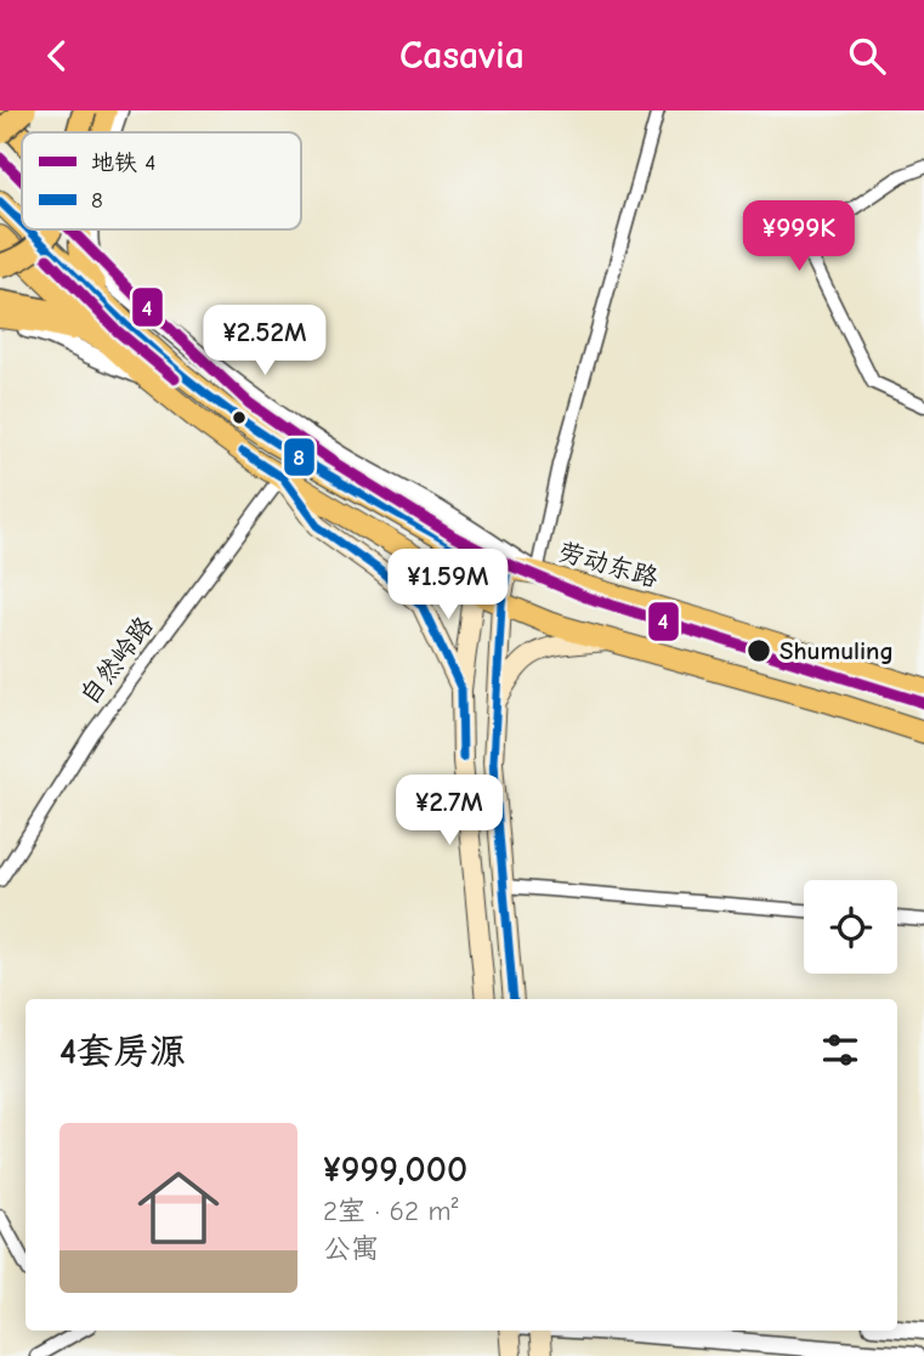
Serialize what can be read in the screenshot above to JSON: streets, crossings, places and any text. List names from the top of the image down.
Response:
{
  "streets": {
    "main road": ["劳动东路"],
    "street": ["自然岭路"]
  },
  "places": ["Shumuling"],
  "lines": ["metro line 4", "transit line 8"],
  "legend": ["地铁 4", "8"],
  "page": {
    "header": "Casavia",
    "price": [
      "¥999K",
      "¥2.52M",
      "¥1.59M",
      "¥2.7M"
    ],
    "heading": "4套房源",
    "list": [
      {
        "name": "¥999,000",
        "note": "2室 · 62 m² · 公寓"
      }
    ]
  }
}
